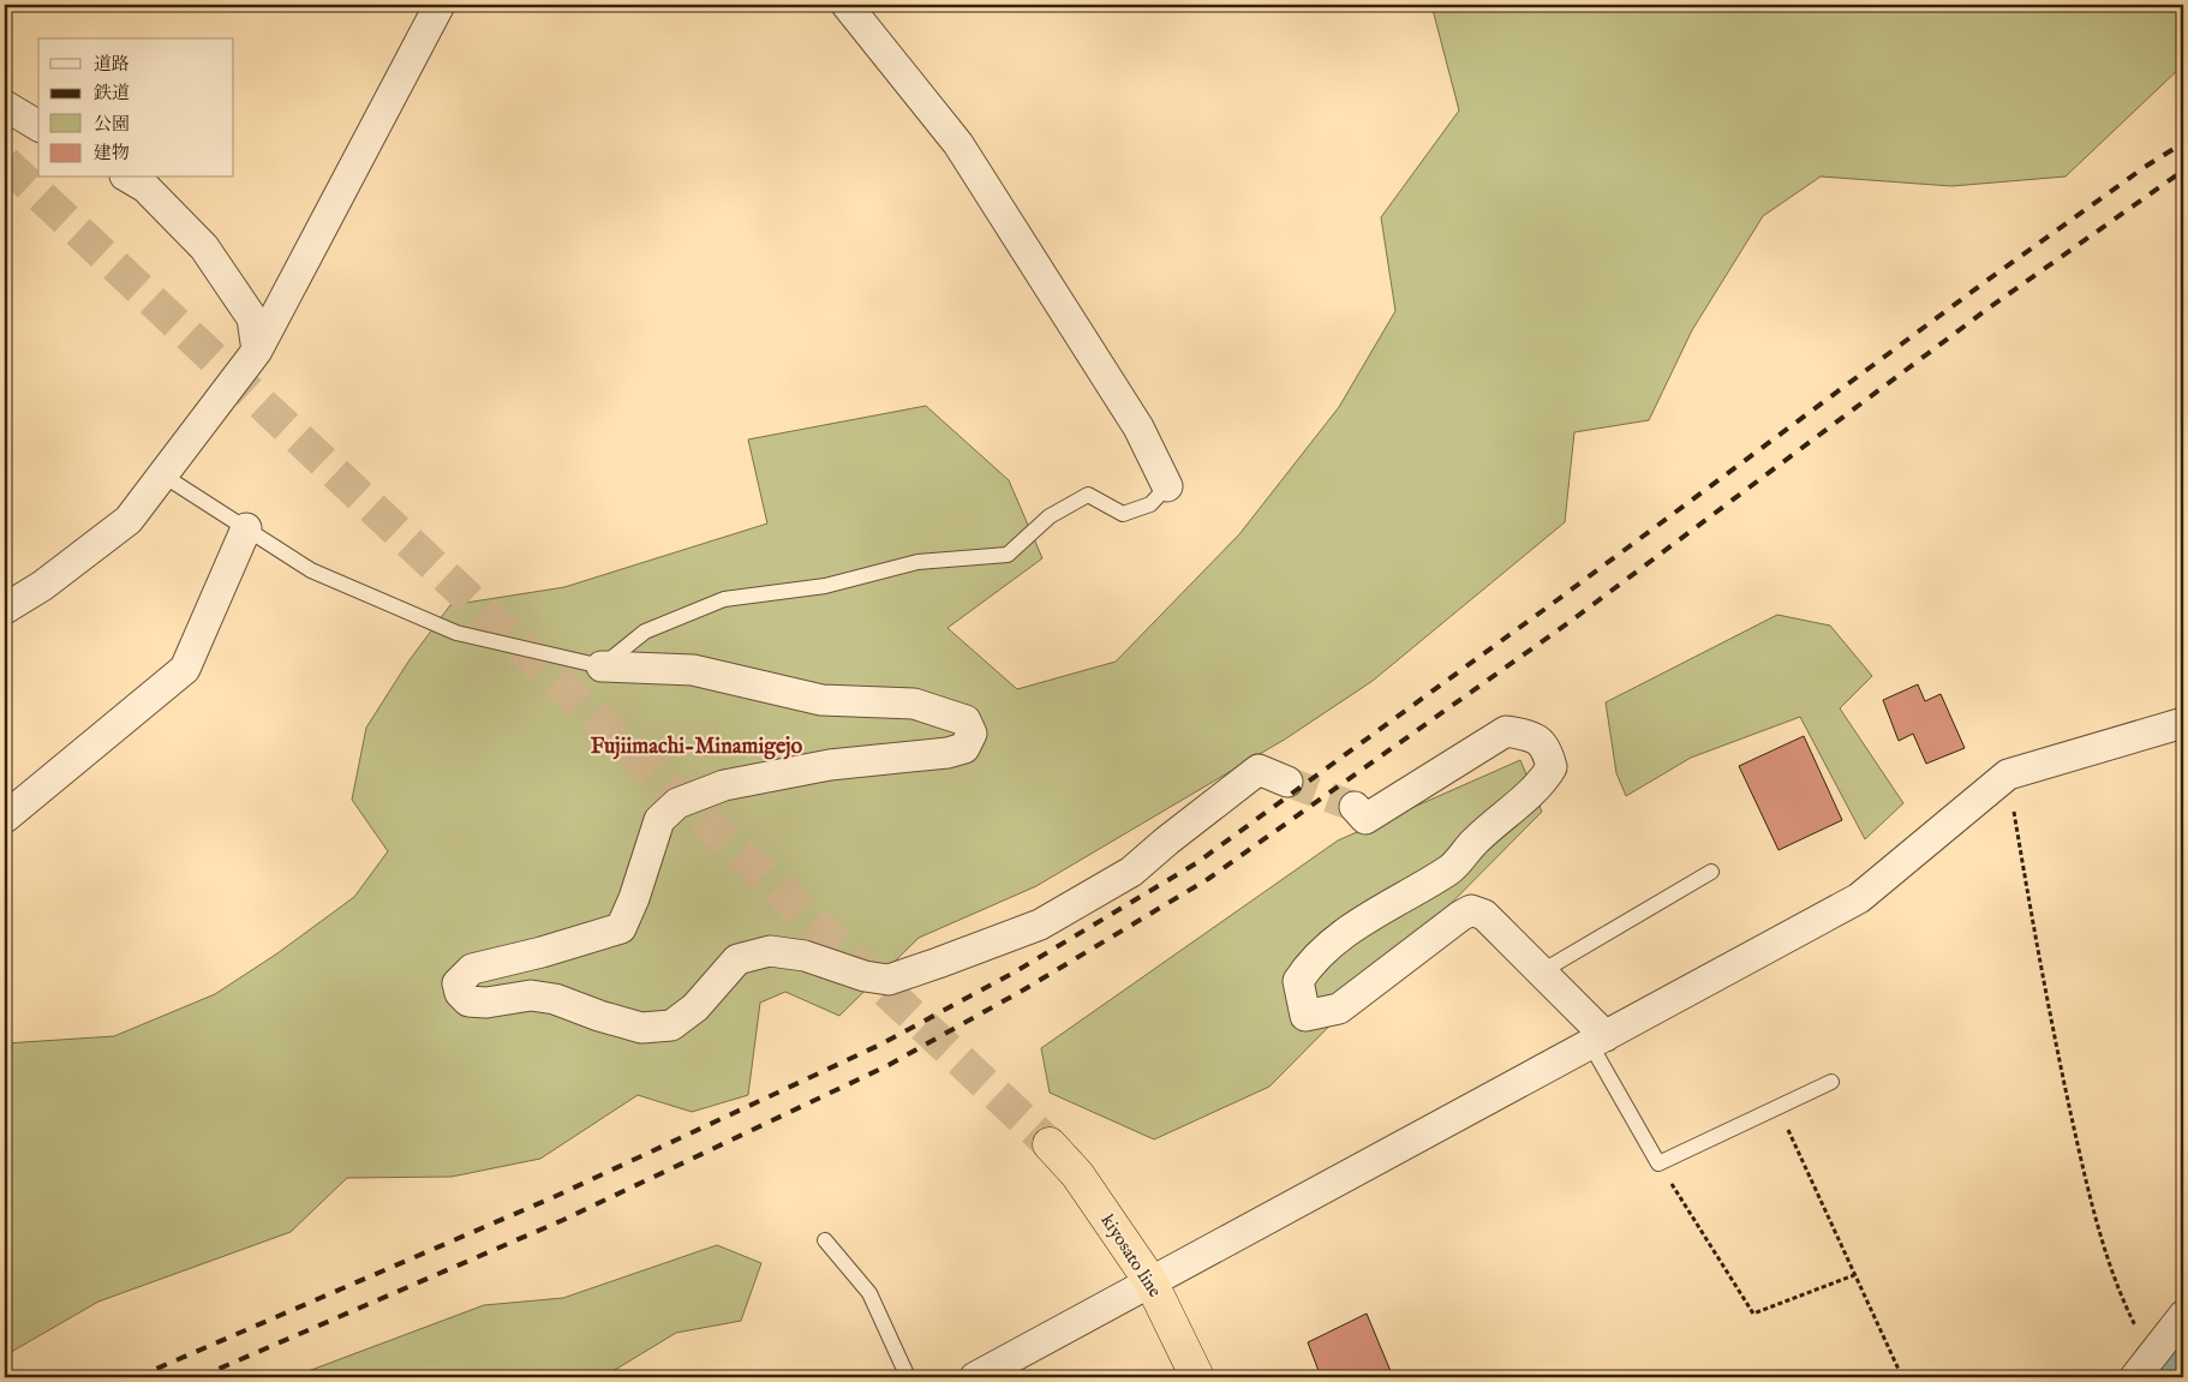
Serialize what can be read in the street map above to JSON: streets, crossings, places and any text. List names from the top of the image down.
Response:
{
  "streets": {
    "highway": ["kiyosato line"]
  },
  "districts": ["Fujiimachi-Minamigejo"],
  "legend": [
    "道路",
    "鉄道",
    "公園",
    "建物"
  ]
}
